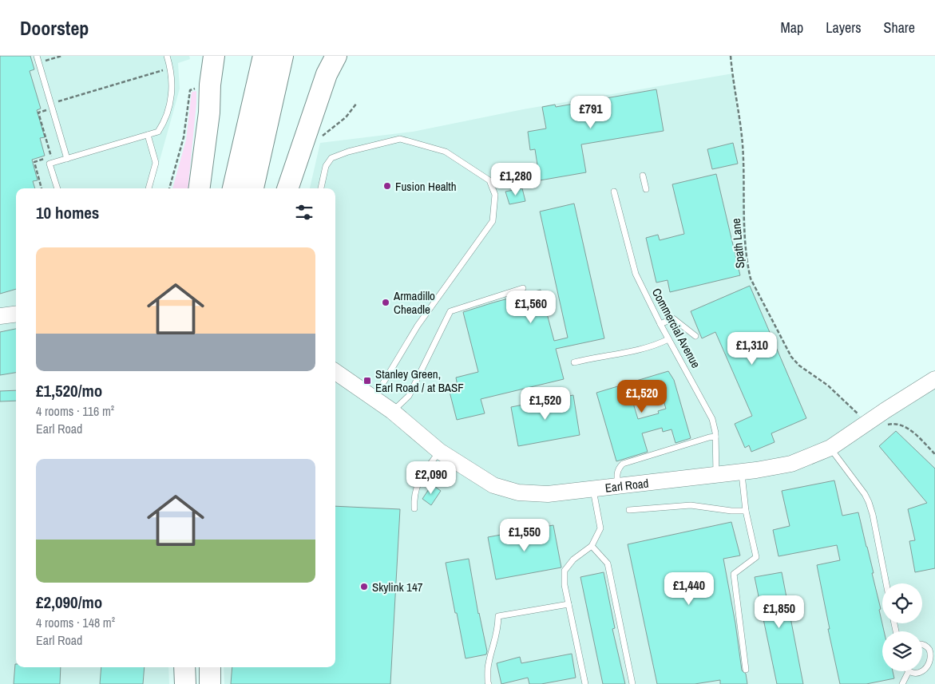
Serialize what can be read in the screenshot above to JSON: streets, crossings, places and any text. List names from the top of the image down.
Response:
{
  "streets": {
    "street": ["Earl Road"],
    "lane": ["Commercial Avenue"],
    "path": ["Spath Lane"]
  },
  "crossings": [
    ["Spath Lane", "Earl Road"],
    ["Commercial Avenue", "Earl Road"]
  ],
  "places": {
    "other": ["Fusion Health", "Armadillo Cheadle", "Skylink 147"],
    "transit": ["Stanley Green, Earl Road / at BASF"]
  },
  "page": {
    "header": "Doorstep",
    "nav": ["Map", "Layers", "Share"],
    "price": [
      "£791",
      "£1,280",
      "£1,560",
      "£1,310",
      "£1,520",
      "£1,520",
      "£2,090",
      "£1,550",
      "£1,440",
      "£1,850"
    ],
    "heading": "10 homes",
    "list": [
      {
        "name": "£1,520/mo",
        "note": "4 rooms · 116 m² · Earl Road"
      },
      {
        "name": "£2,090/mo",
        "note": "4 rooms · 148 m² · Earl Road"
      }
    ]
  }
}
